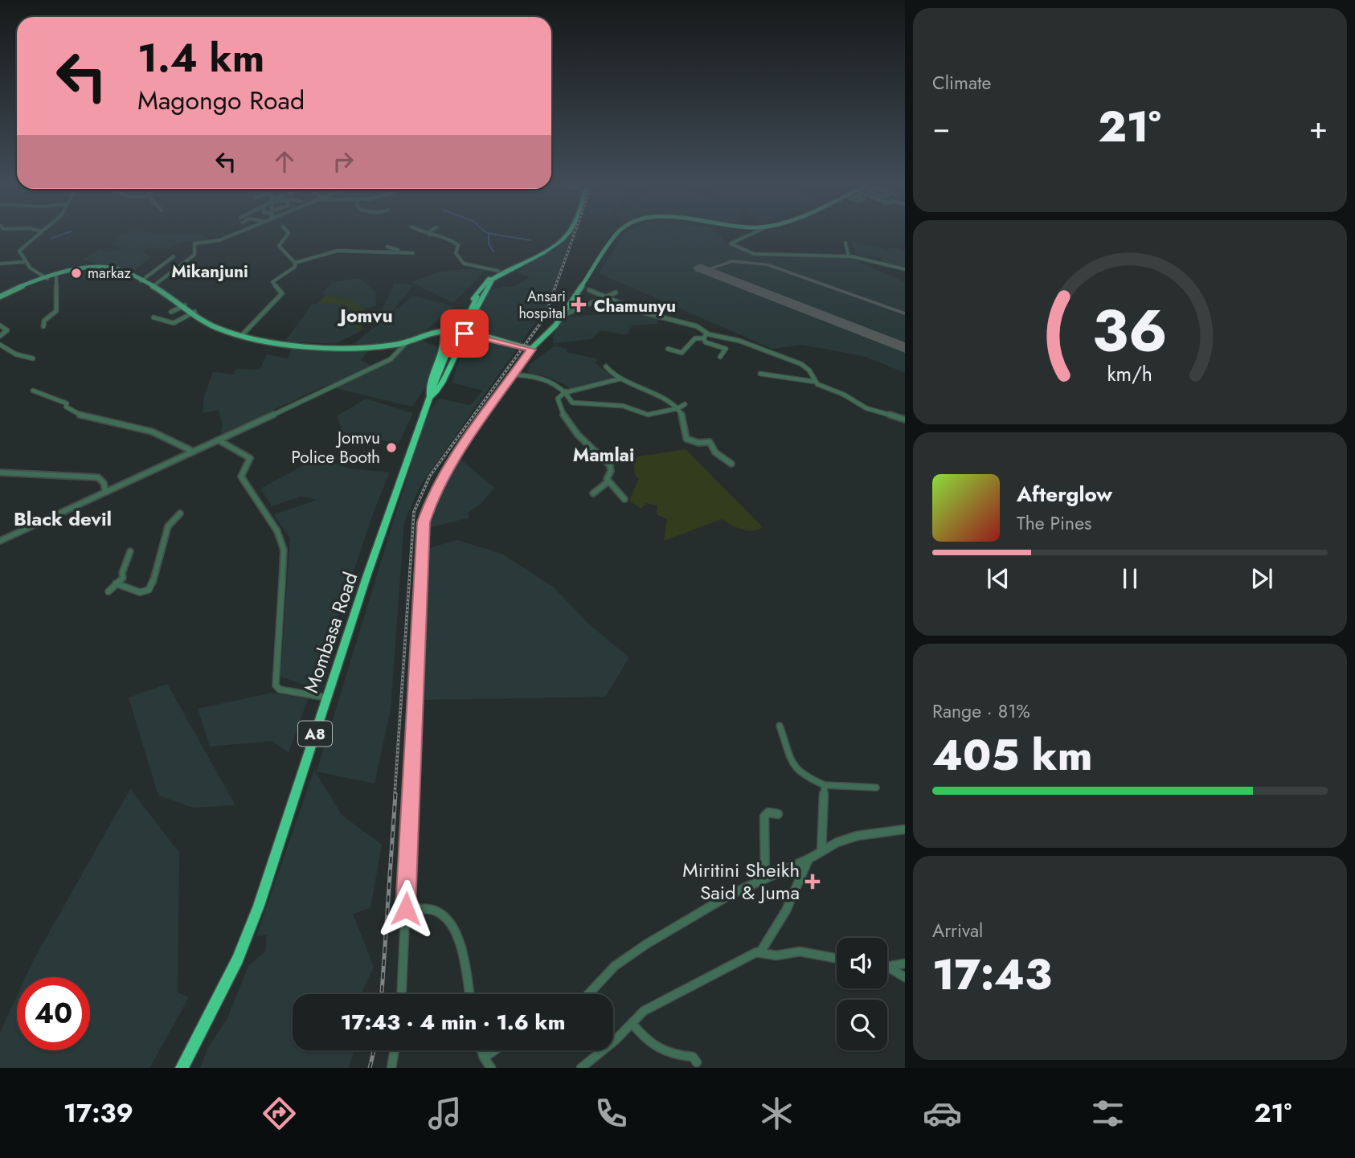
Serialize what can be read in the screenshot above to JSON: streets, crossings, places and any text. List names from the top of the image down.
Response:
{
  "streets": {
    "highway": ["Mombasa Road", "A8"]
  },
  "districts": [
    "Mikanjuni",
    "Chamunyu",
    "Jomvu",
    "Mamlai",
    "Black devil"
  ],
  "places": {
    "other": ["markaz", "Jomvu Police Booth"],
    "health": ["Ansari hospital", "Miritini Sheikh Said & Juma"]
  },
  "page": {
    "tile": [
      "Climate",
      ["Range · 81%", "405 km"],
      ["Arrival", "17:43"]
    ],
    "turn": ["1.4 km", "Magongo Road"],
    "heat": ["−", "21°", "+"],
    "song": ["Afterglow", "The Pines"],
    "limit": "40",
    "trip": "17:43 · 4 min · 1.6 km",
    "tabs": ["17:39", "21°"],
    "gauge": ["36", "km/h"]
  }
}
